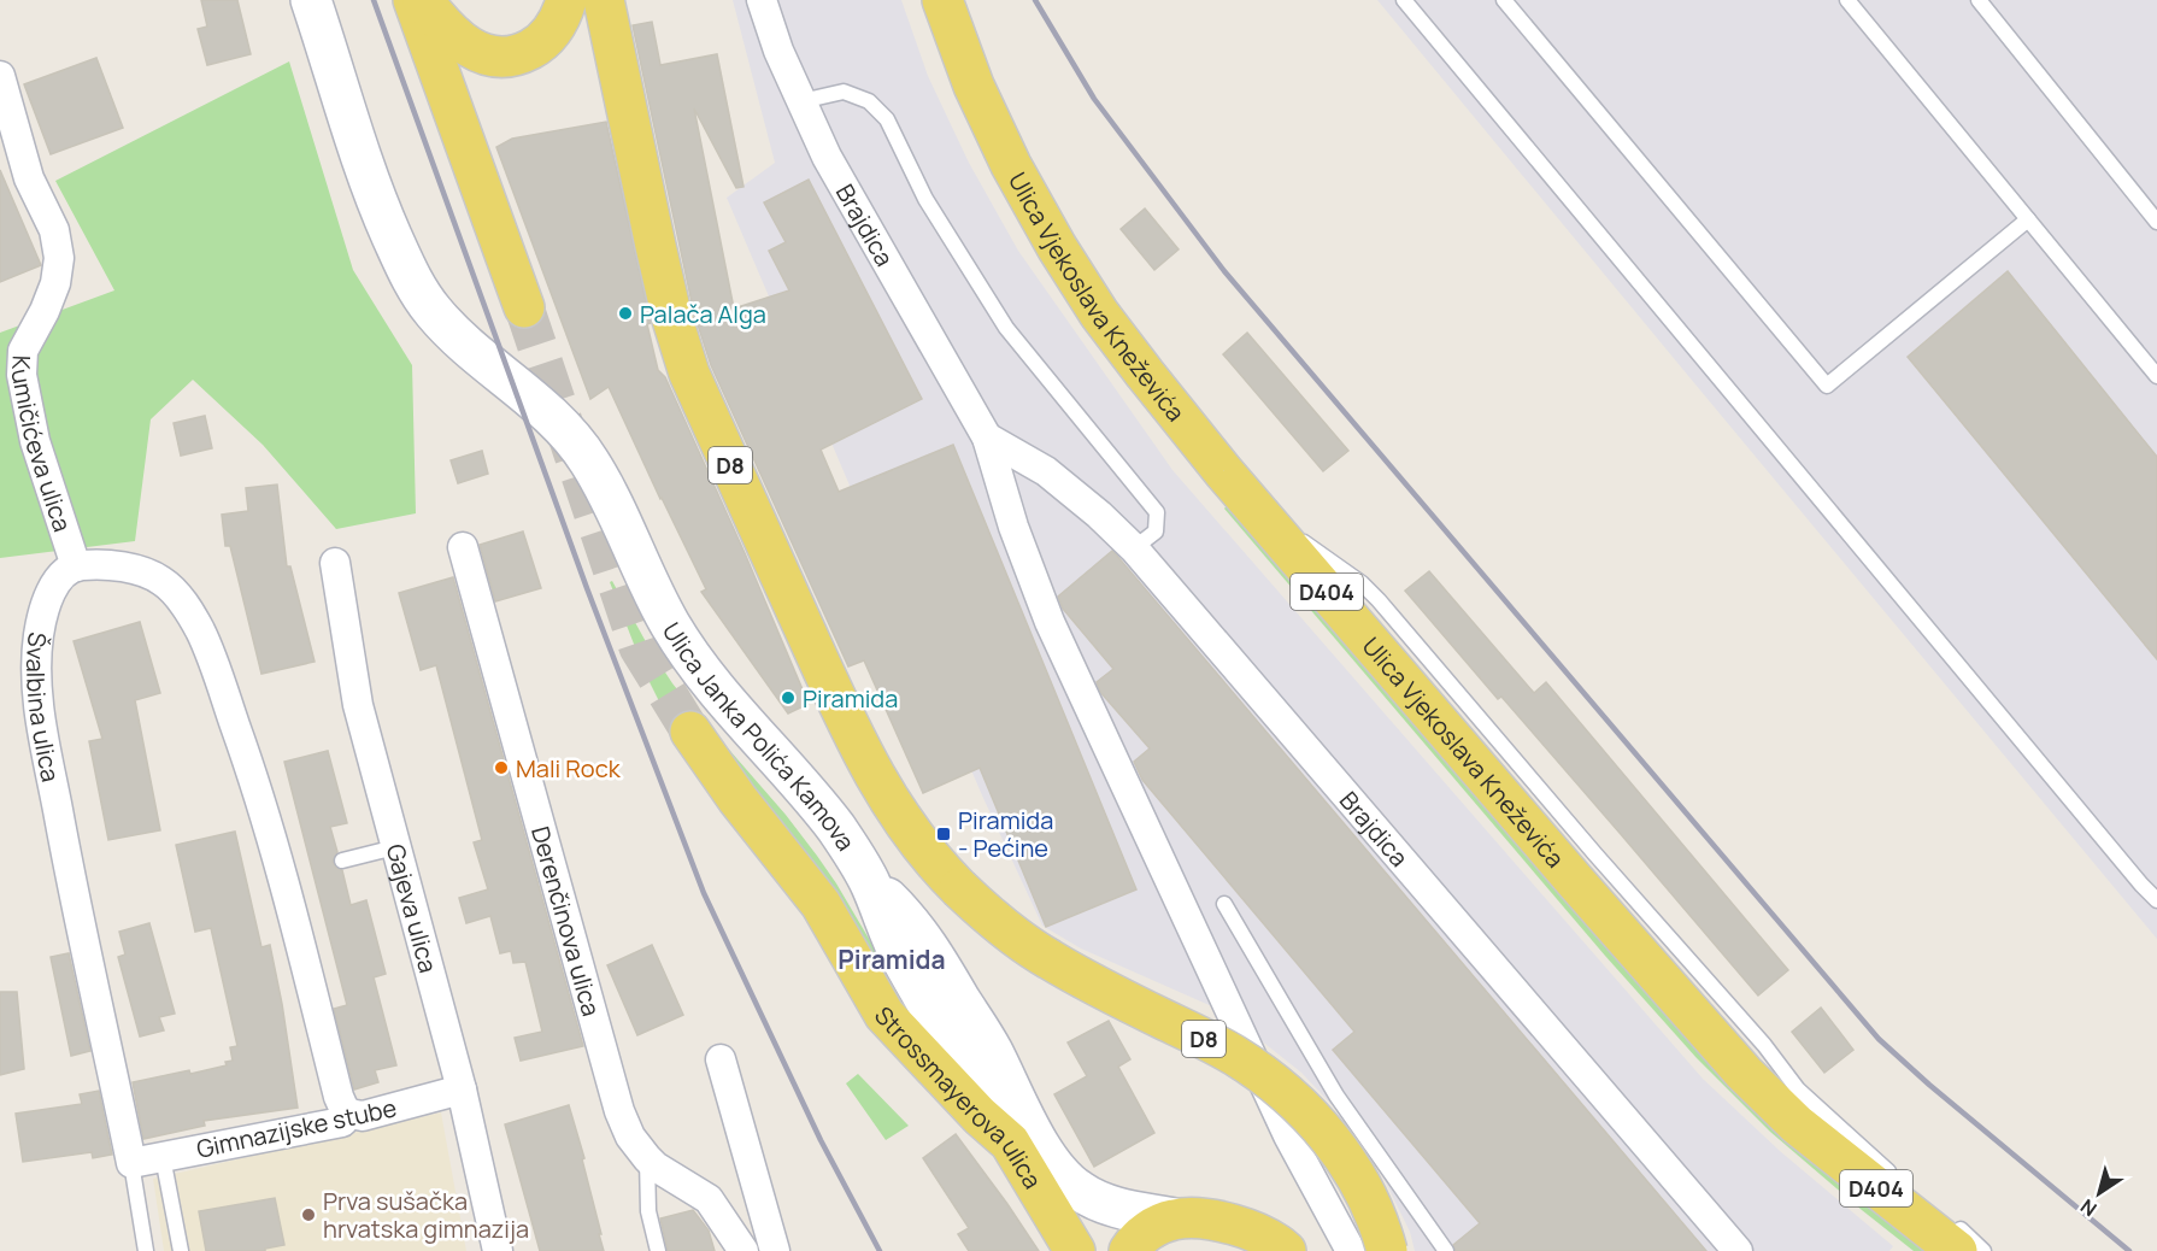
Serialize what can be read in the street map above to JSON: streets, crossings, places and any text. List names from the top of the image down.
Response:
{
  "streets": {
    "main road": [
      "Ulica Vjekoslava Kneževića",
      "D8",
      "D404",
      "Ulica Janka Polića Kamova",
      "Strossmayerova ulica"
    ],
    "street": [
      "Brajdica",
      "Kumičićeva ulica",
      "Švalbina ulica",
      "Gajeva ulica",
      "Derenčinova ulica",
      "Gimnazijske stube"
    ]
  },
  "crossings": [
    ["Kumičićeva ulica", "Švalbina ulica"],
    ["Švalbina ulica", "Gimnazijske stube"],
    ["Ulica Janka Polića Kamova", "Strossmayerova ulica"],
    ["Gajeva ulica", "Gimnazijske stube"]
  ],
  "districts": ["Piramida"],
  "places": {
    "other": [
      "Palača Alga",
      "Piramida",
      "Mali Rock",
      "Prva sušačka hrvatska gimnazija"
    ],
    "transit": ["Piramida - Pećine"]
  },
  "north": "bottom left"
}
